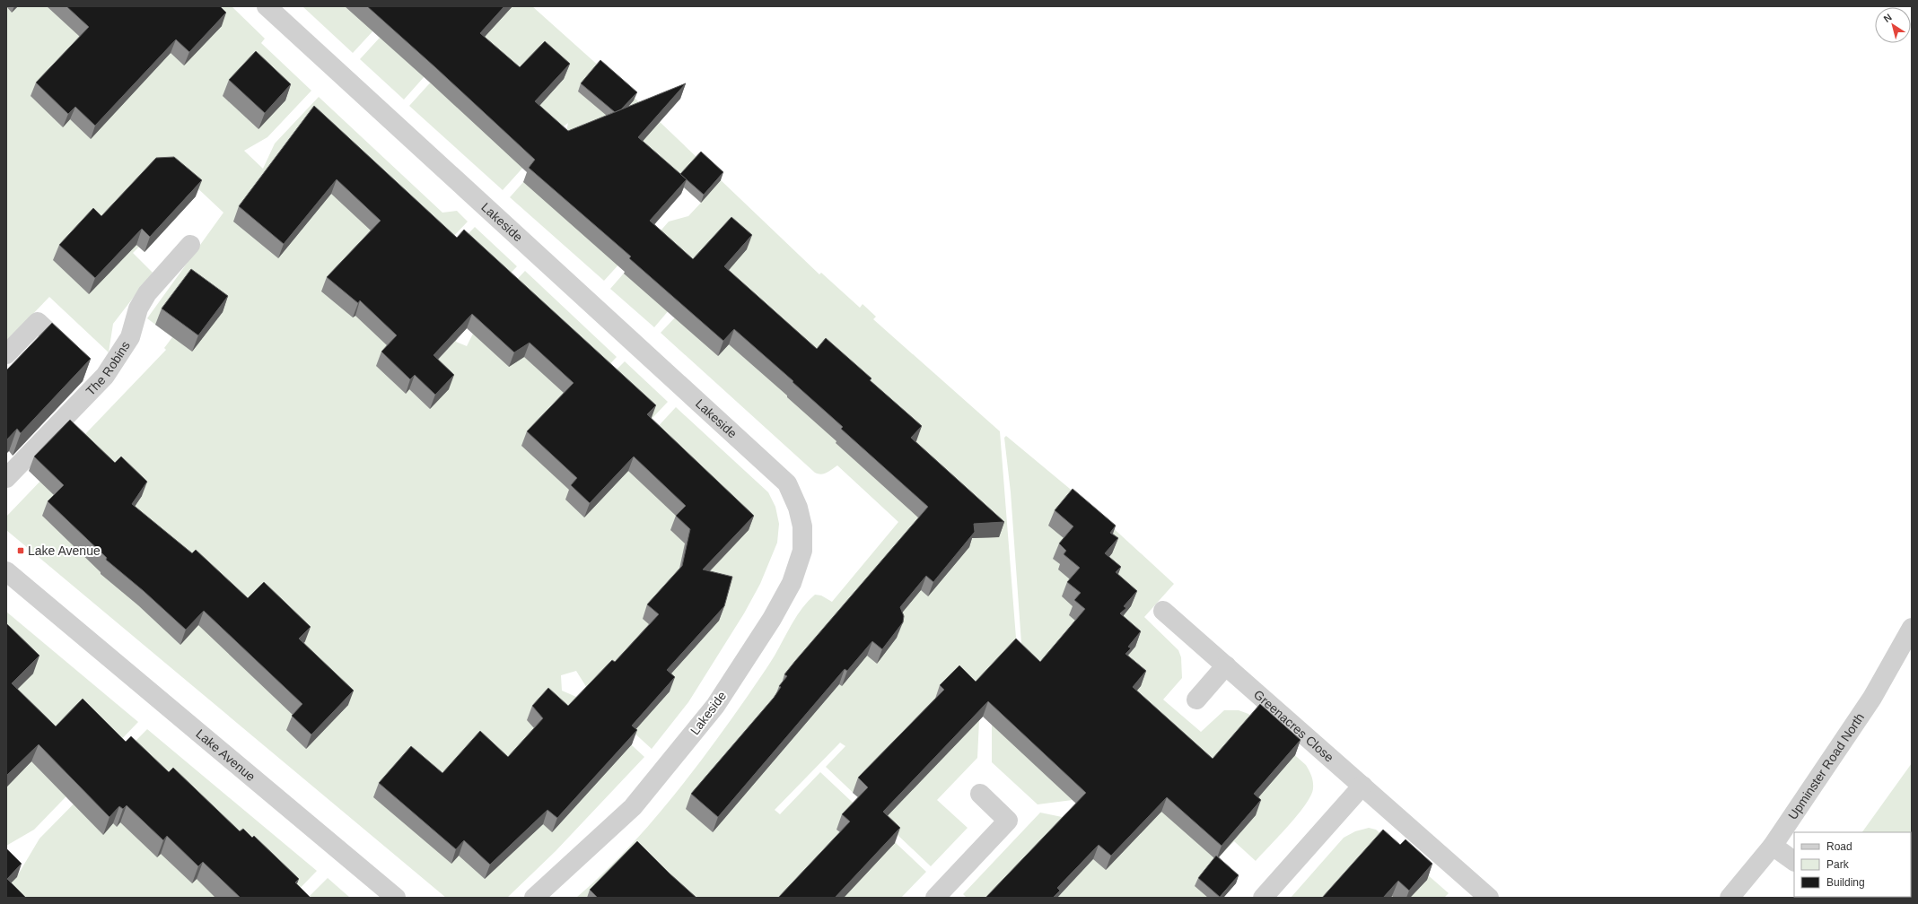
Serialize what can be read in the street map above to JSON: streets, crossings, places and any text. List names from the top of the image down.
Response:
{
  "streets": {
    "street": [
      "Lakeside",
      "The Robins",
      "Greenacres Close",
      "Lake Avenue",
      "Upminster Road North"
    ]
  },
  "places": {
    "transit": ["Lake Avenue"]
  },
  "legend": ["Road", "Park", "Building"],
  "north": "top left"
}
